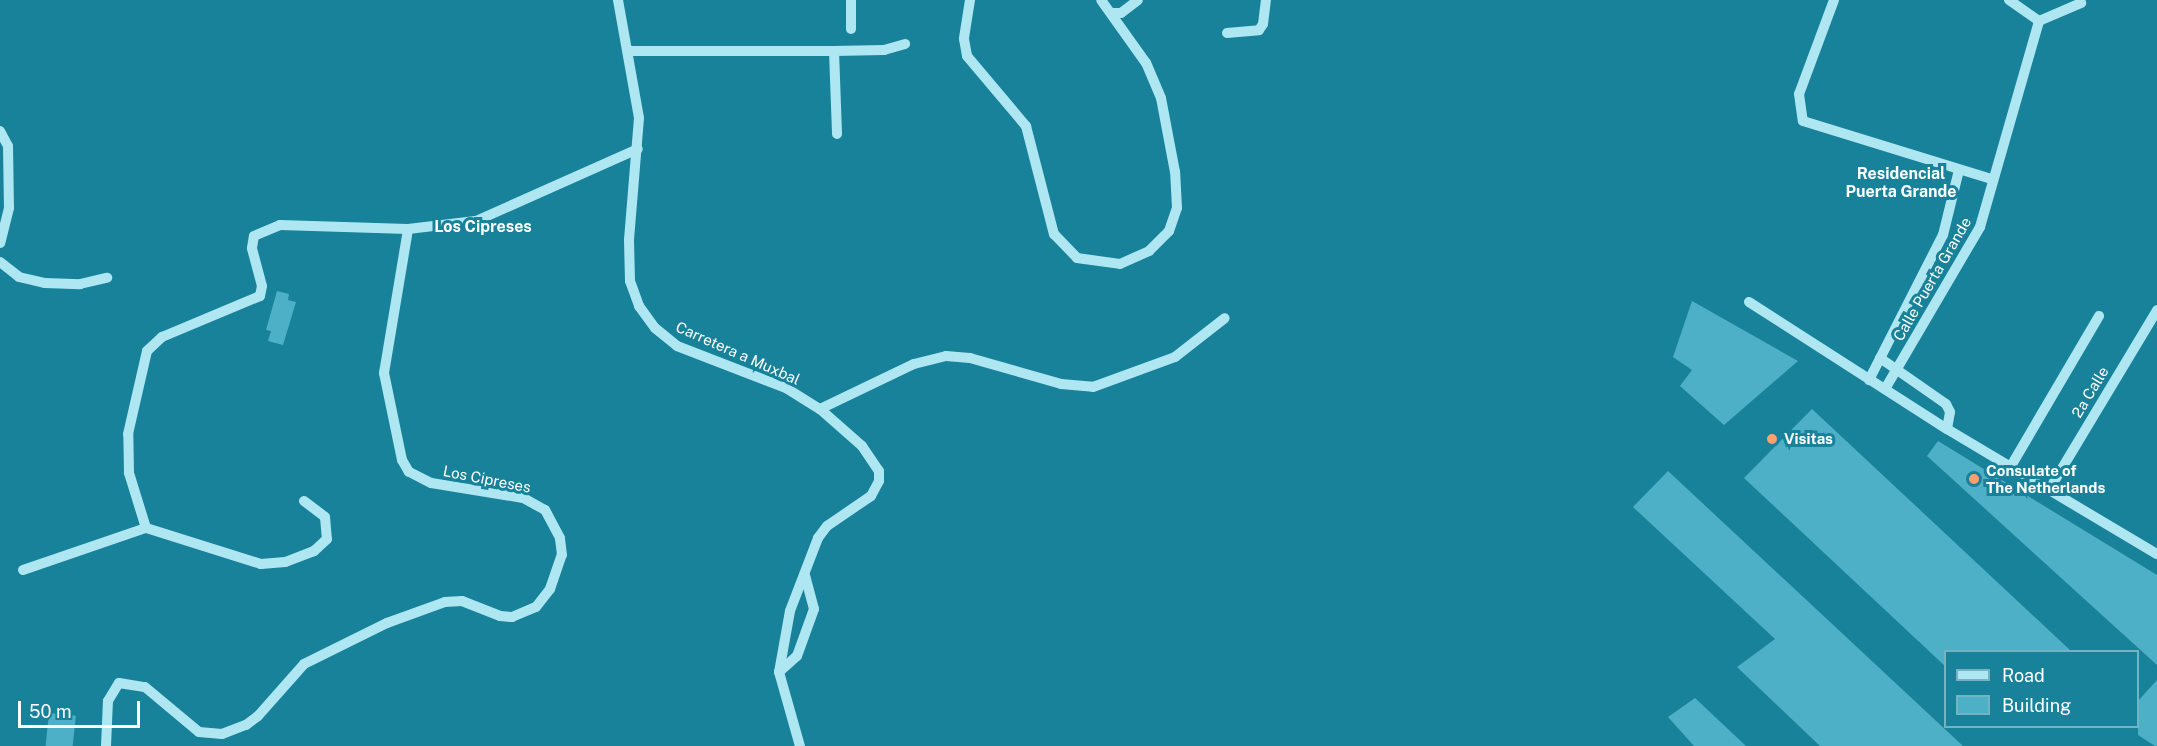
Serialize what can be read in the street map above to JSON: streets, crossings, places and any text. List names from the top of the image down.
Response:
{
  "streets": {
    "street": [
      "Calle Puerta Grande",
      "Carretera a Muxbal",
      "2a Calle",
      "Los Cipreses"
    ]
  },
  "districts": ["Residencial Puerta Grande", "Los Cipreses"],
  "places": ["Visitas", "Consulate of The Netherlands"],
  "legend": ["Road", "Building"],
  "scale_bar": "50 m"
}
